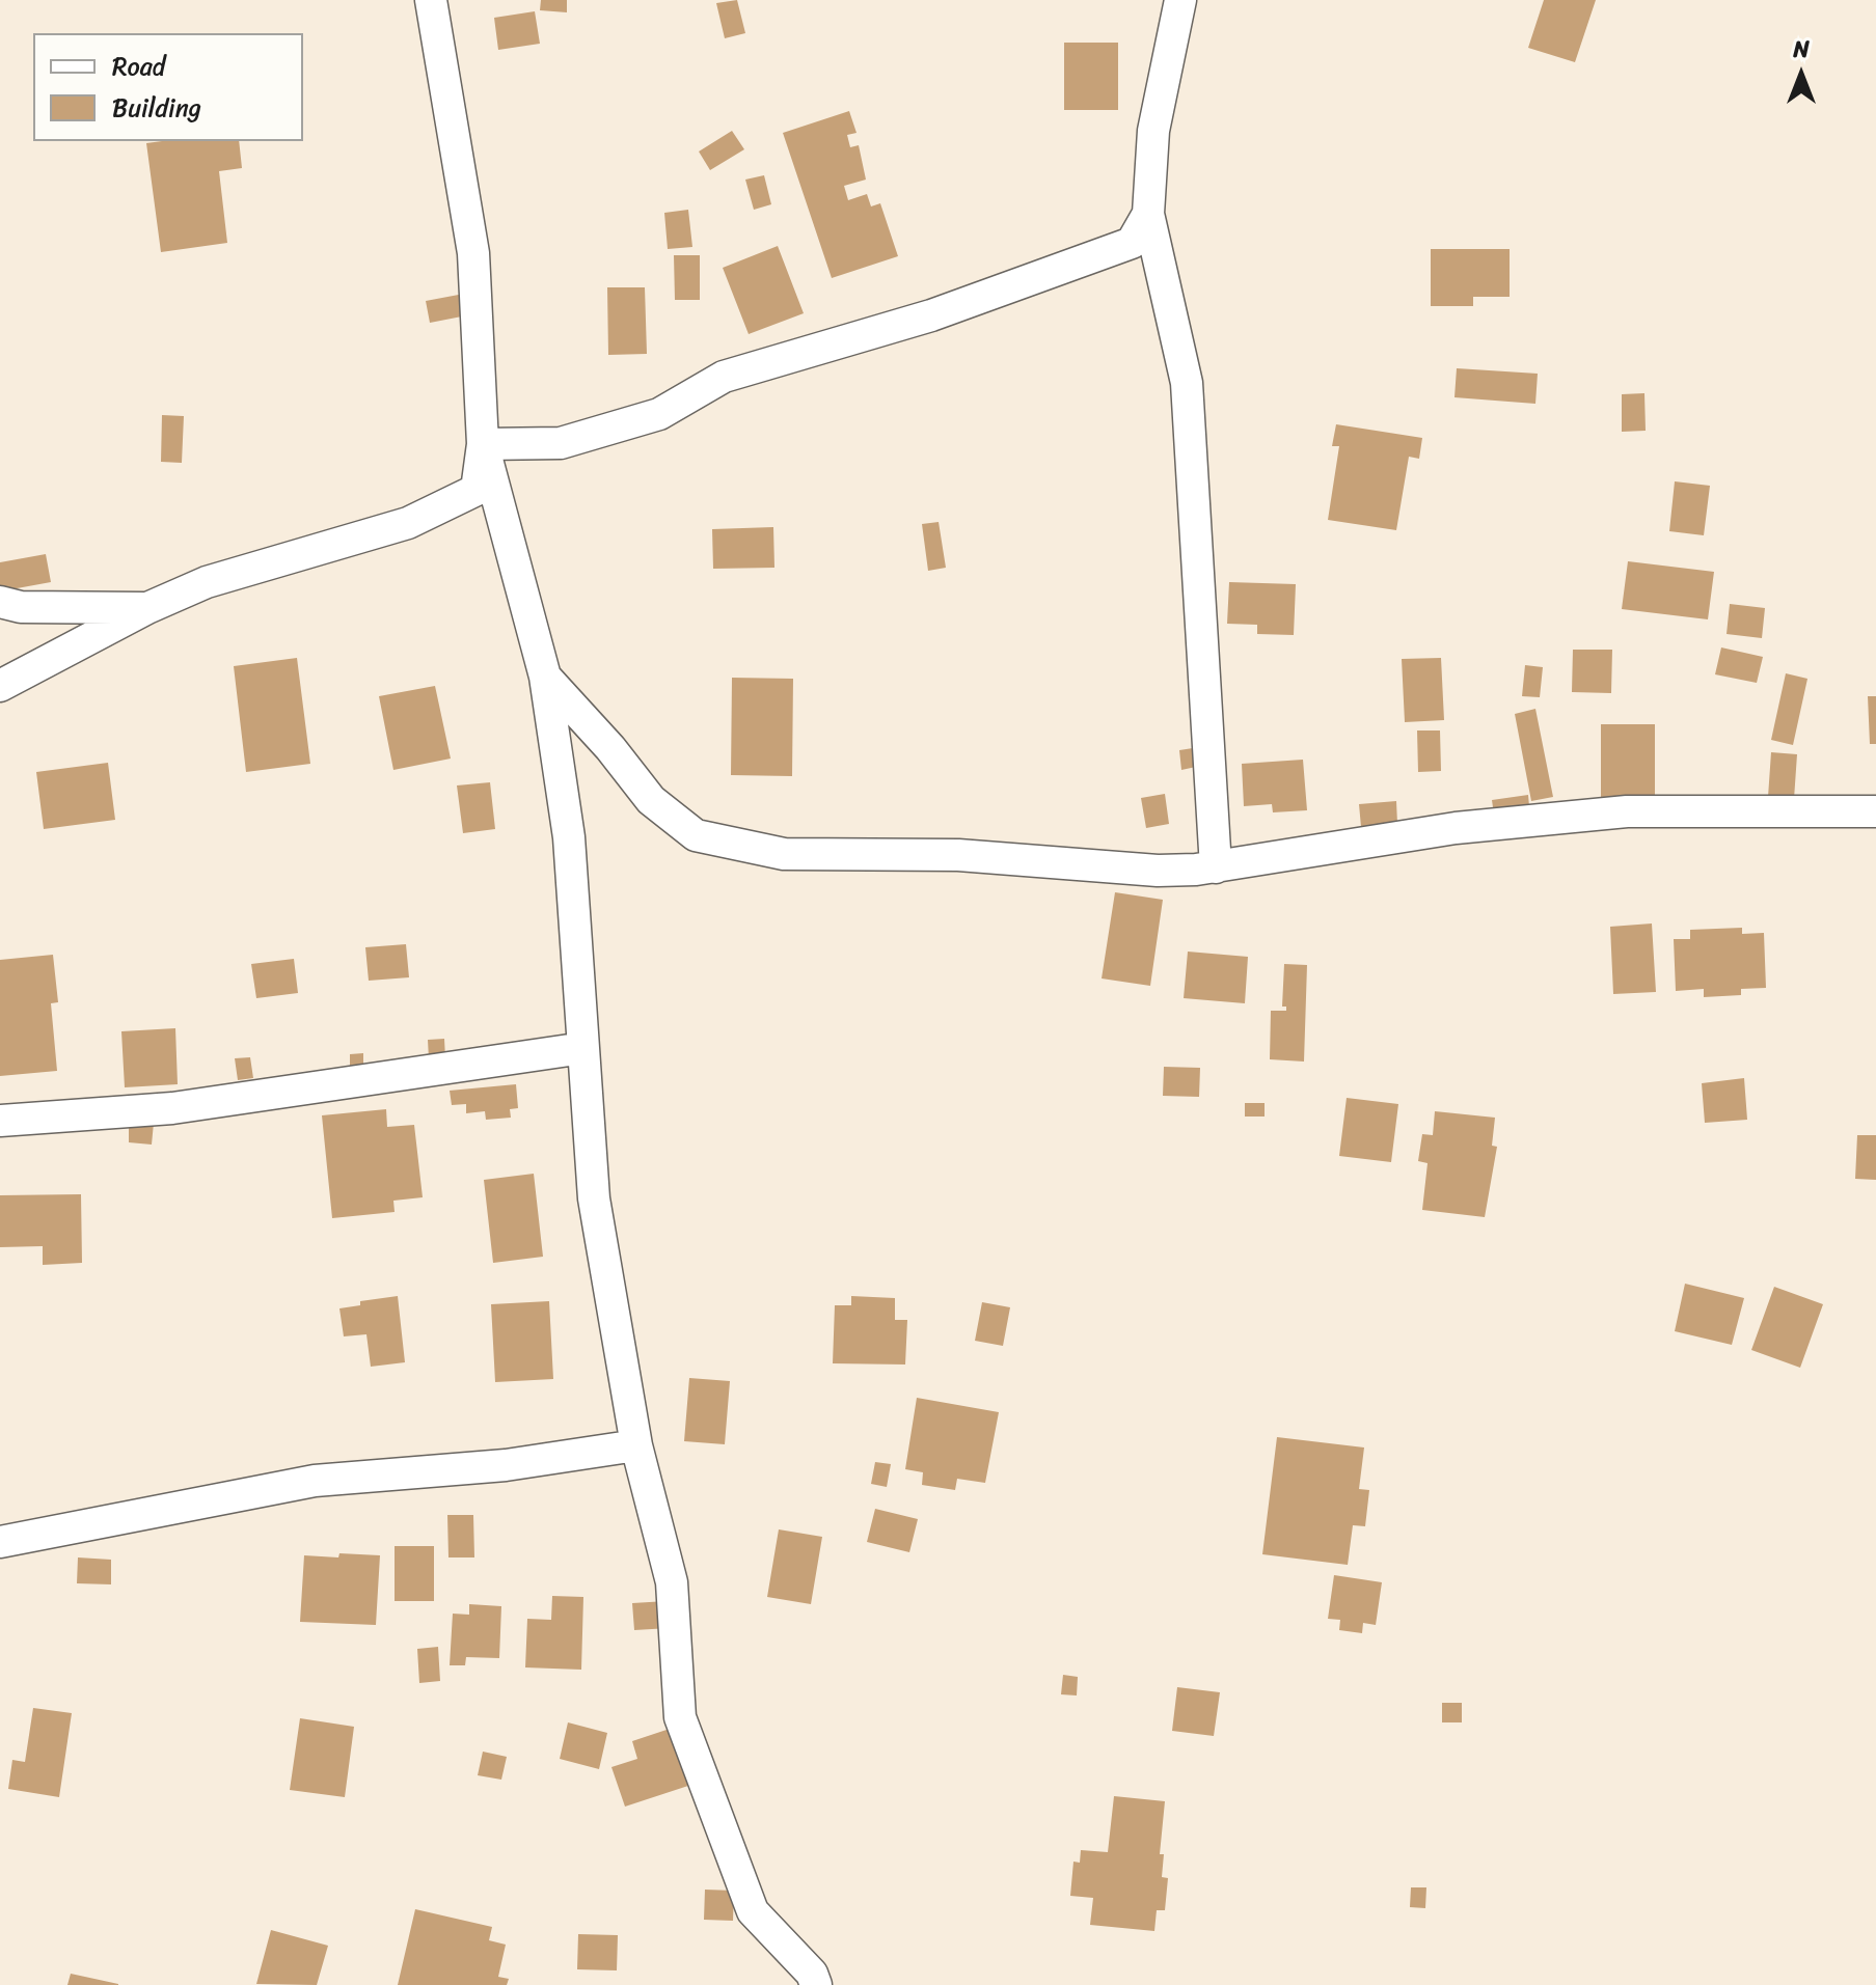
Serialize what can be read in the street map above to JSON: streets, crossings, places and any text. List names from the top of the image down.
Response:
{
  "legend": ["Road", "Building"],
  "north": "top"
}
